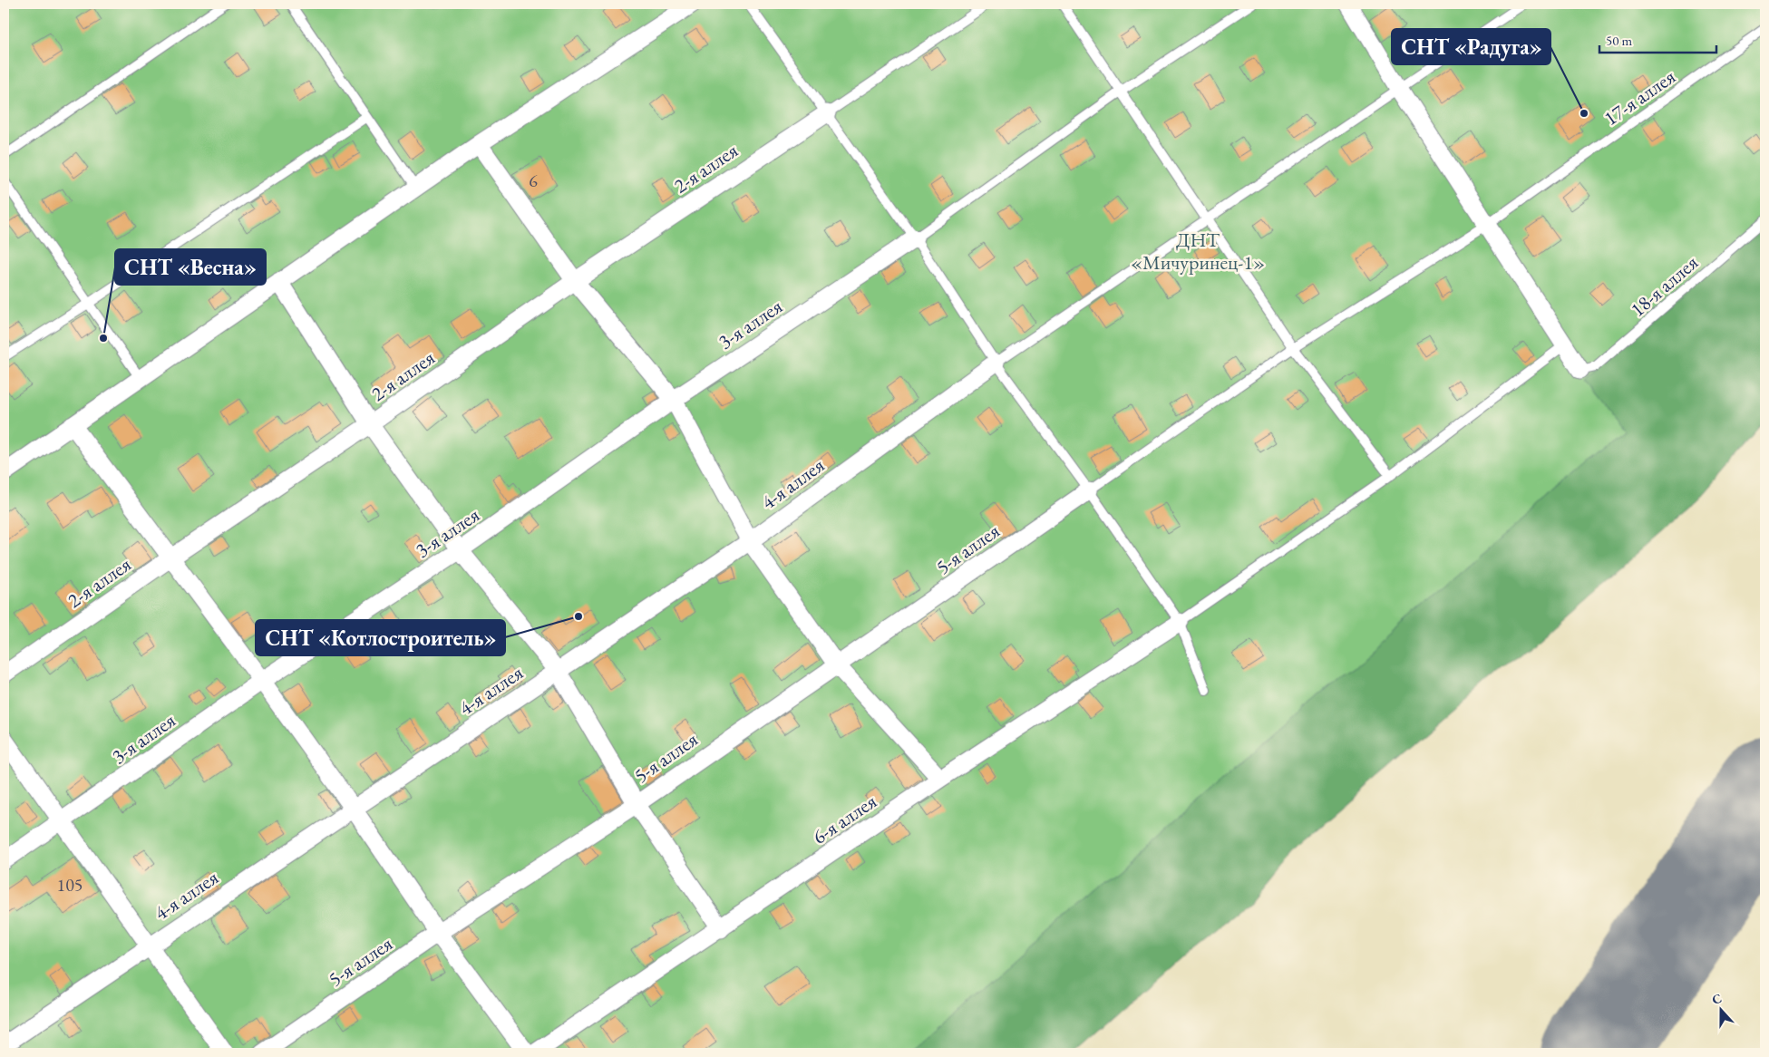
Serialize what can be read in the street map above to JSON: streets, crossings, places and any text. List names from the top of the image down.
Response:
{
  "streets": {
    "street": [
      "2-я аллея",
      "3-я аллея",
      "4-я аллея",
      "5-я аллея",
      "6-я аллея"
    ],
    "lane": ["17-я аллея", "18-я аллея"]
  },
  "crossings": [
    ["17-я аллея", "5-я аллея"]
  ],
  "parks": ["ДНТ «Мичуринец-1»"],
  "places": ["СНТ «Радуга»", "СНТ «Весна»", "СНТ «Котлостроитель»"],
  "house_numbers": ["6", "105"],
  "scale_bar": "50 m",
  "north": "top"
}
